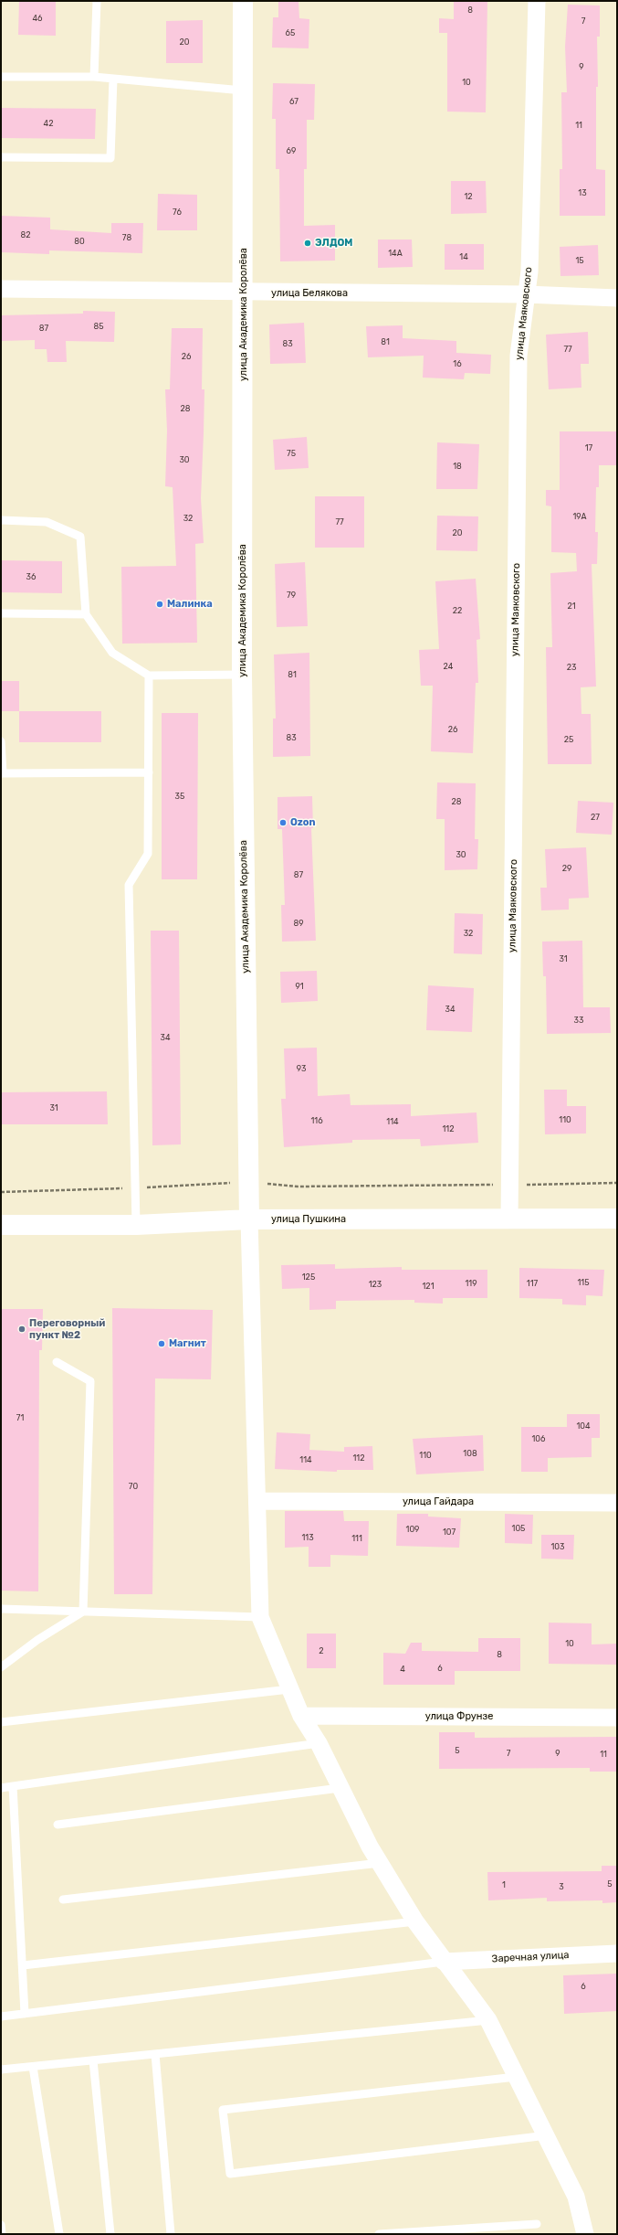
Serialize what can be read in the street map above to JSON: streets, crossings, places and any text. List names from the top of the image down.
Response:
{
  "streets": {
    "street": [
      "улица Белякова",
      "улица Маяковского",
      "улица Академика Королёва",
      "улица Пушкина",
      "улица Гайдара",
      "улица Фрунзе",
      "Заречная улица"
    ]
  },
  "crossings": [
    ["улица Белякова", "улица Маяковского"],
    ["улица Белякова", "улица Академика Королёва"],
    ["улица Маяковского", "улица Пушкина"],
    ["улица Академика Королёва", "улица Пушкина"]
  ],
  "places": [
    "ЭЛДОМ",
    "Малинка",
    "Ozon",
    "Переговорный пункт №2",
    "Магнит"
  ],
  "house_numbers": [
    "8",
    "46",
    "7",
    "65",
    "20",
    "9",
    "10",
    "67",
    "42",
    "11",
    "69",
    "13",
    "12",
    "76",
    "82",
    "78",
    "80",
    "14А",
    "14",
    "15",
    "85",
    "87",
    "81",
    "83",
    "77",
    "26",
    "16",
    "28",
    "17",
    "75",
    "30",
    "18",
    "19А",
    "32",
    "77",
    "20",
    "36",
    "79",
    "21",
    "22",
    "24",
    "23",
    "81",
    "26",
    "83",
    "25",
    "35",
    "28",
    "27",
    "30",
    "29",
    "87",
    "89",
    "32",
    "31",
    "91",
    "34",
    "33",
    "34",
    "93",
    "31",
    "110",
    "116",
    "114",
    "112",
    "125",
    "115",
    "119",
    "117",
    "123",
    "121",
    "71",
    "104",
    "106",
    "108",
    "110",
    "112",
    "114",
    "70",
    "105",
    "109",
    "107",
    "113",
    "111",
    "103",
    "10",
    "2",
    "8",
    "6",
    "4",
    "5",
    "7",
    "9",
    "11",
    "5",
    "1",
    "3",
    "6"
  ]
}
